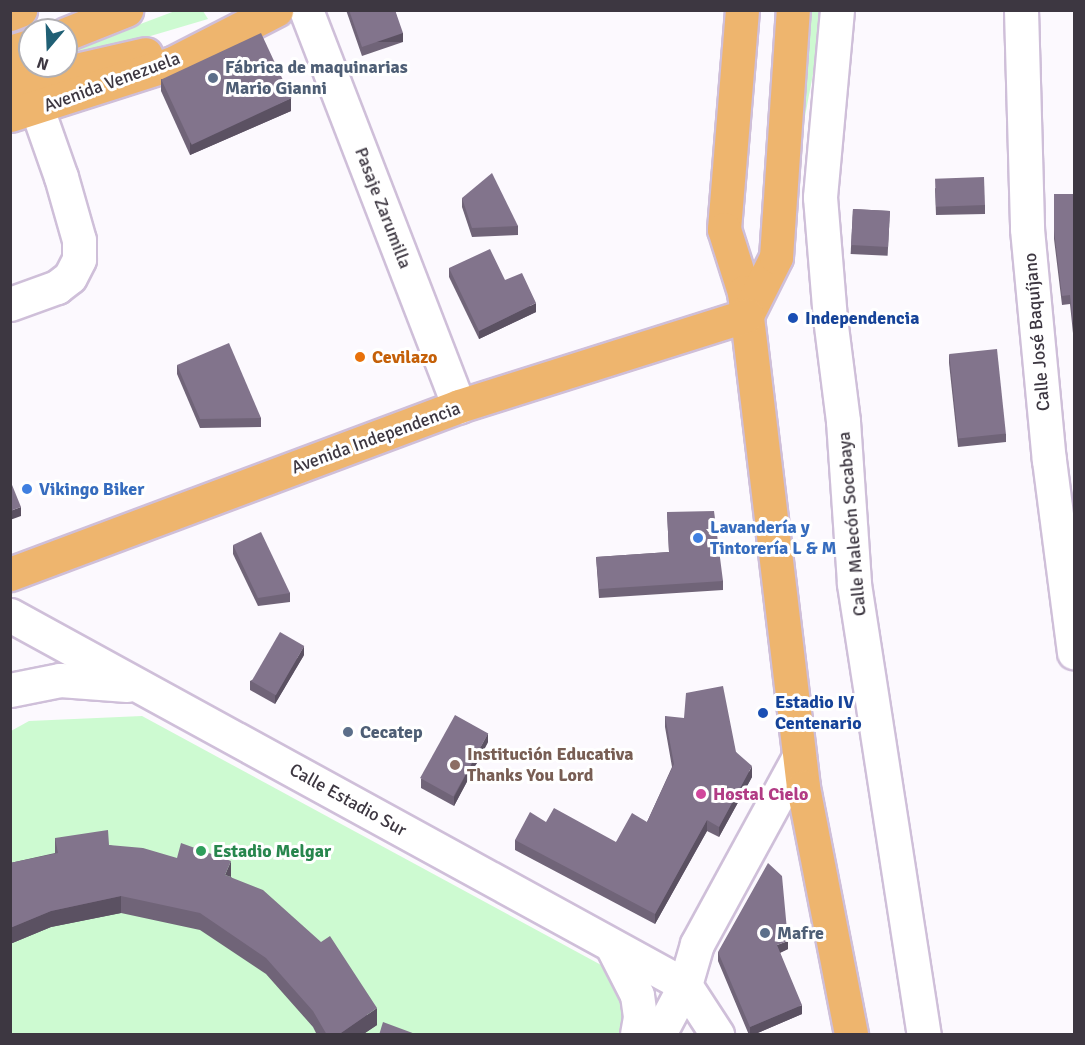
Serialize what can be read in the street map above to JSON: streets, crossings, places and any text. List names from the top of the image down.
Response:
{
  "streets": {
    "main road": ["Avenida Venezuela", "Avenida Independencia"],
    "street": [
      "Pasaje Zarumilla",
      "Calle José Baquíjano",
      "Calle Malecón Socabaya",
      "Calle Estadio Sur"
    ]
  },
  "crossings": [
    ["Pasaje Zarumilla", "Avenida Independencia"]
  ],
  "places": [
    "Fábrica de maquinarias Mario Gianni",
    "Independencia",
    "Cevilazo",
    "Vikingo Biker",
    "Lavandería y Tintorería L & M",
    "Estadio IV Centenario",
    "Cecatep",
    "Institución Educativa Thanks You Lord",
    "Hostal Cielo",
    "Estadio Melgar",
    "Mafre"
  ],
  "north": "bottom"
}
